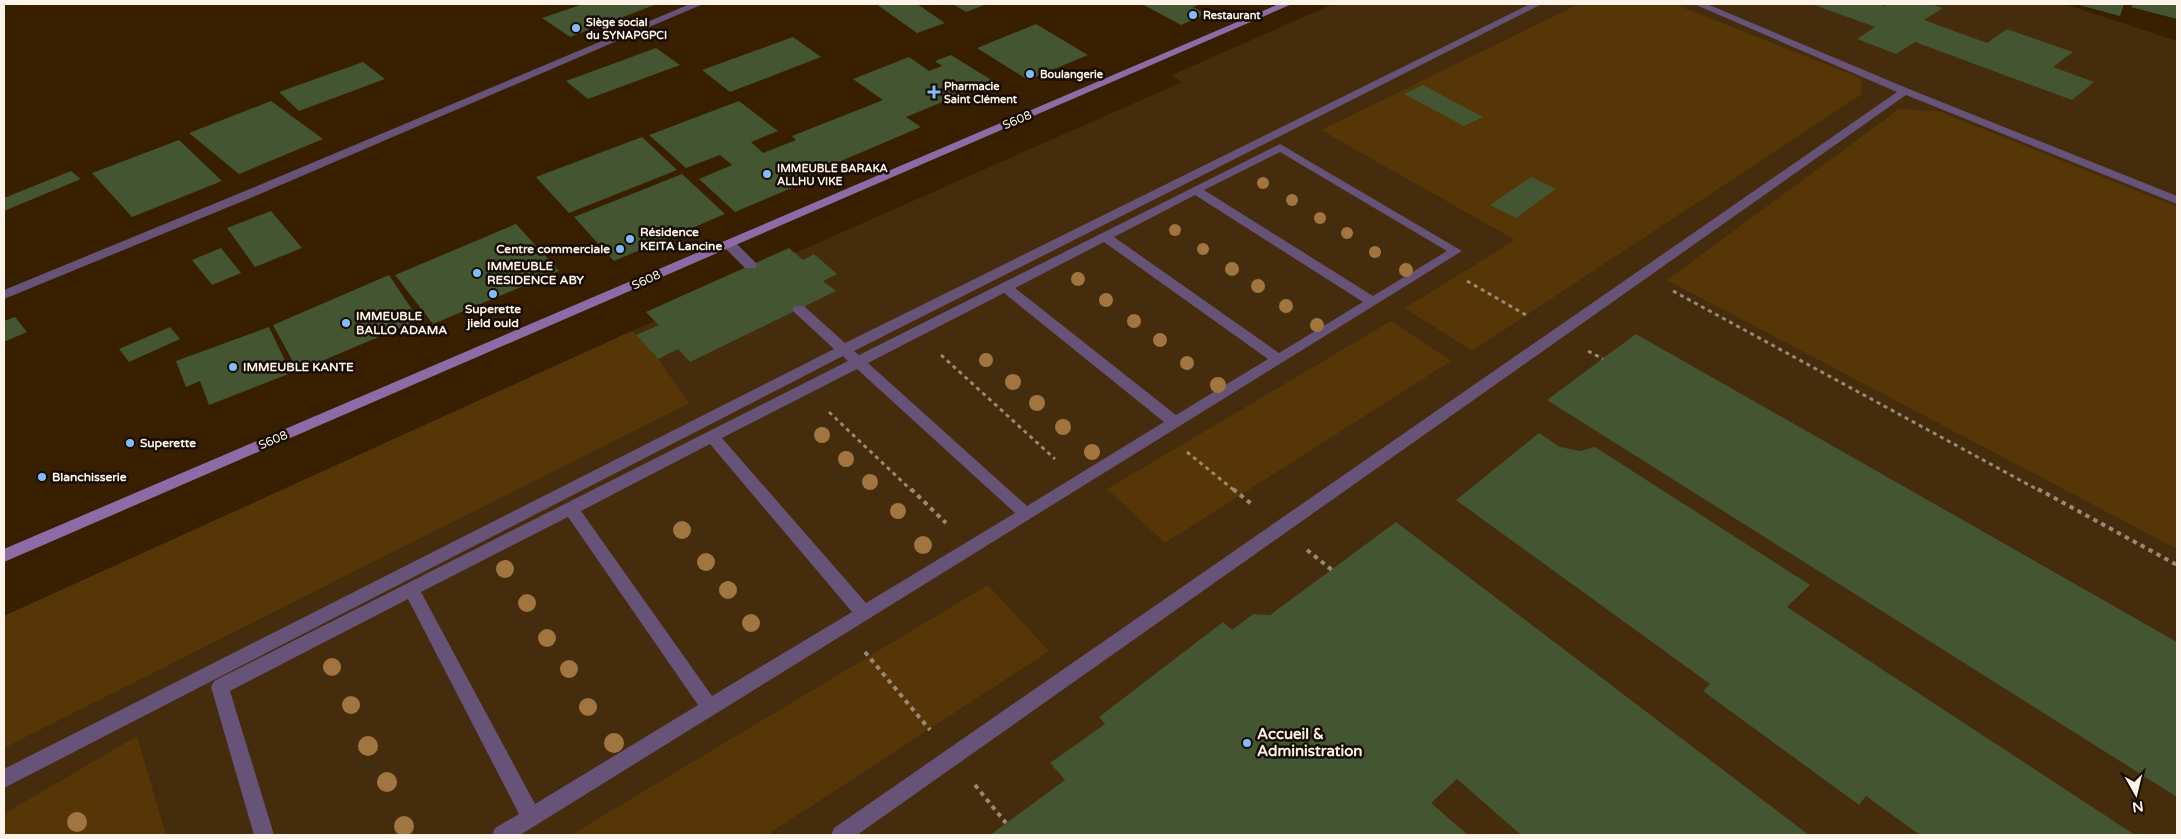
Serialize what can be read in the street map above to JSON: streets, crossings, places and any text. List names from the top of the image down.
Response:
{
  "streets": {
    "street": ["S608"]
  },
  "places": {
    "other": [
      "Restaurant",
      "SIège social du SYNAPGPCI",
      "Boulangerie",
      "IMMEUBLE BARAKA ALLHU VIKE",
      "Résidence KEITA Lancine",
      "Centre commerciale",
      "IMMEUBLE RESIDENCE ABY",
      "Superette jield ould",
      "IMMEUBLE BALLO ADAMA",
      "IMMEUBLE KANTE",
      "Superette",
      "Blanchisserie",
      "Accueil & Administration"
    ],
    "health": ["Pharmacie Saint Clément"]
  },
  "north": "bottom"
}
